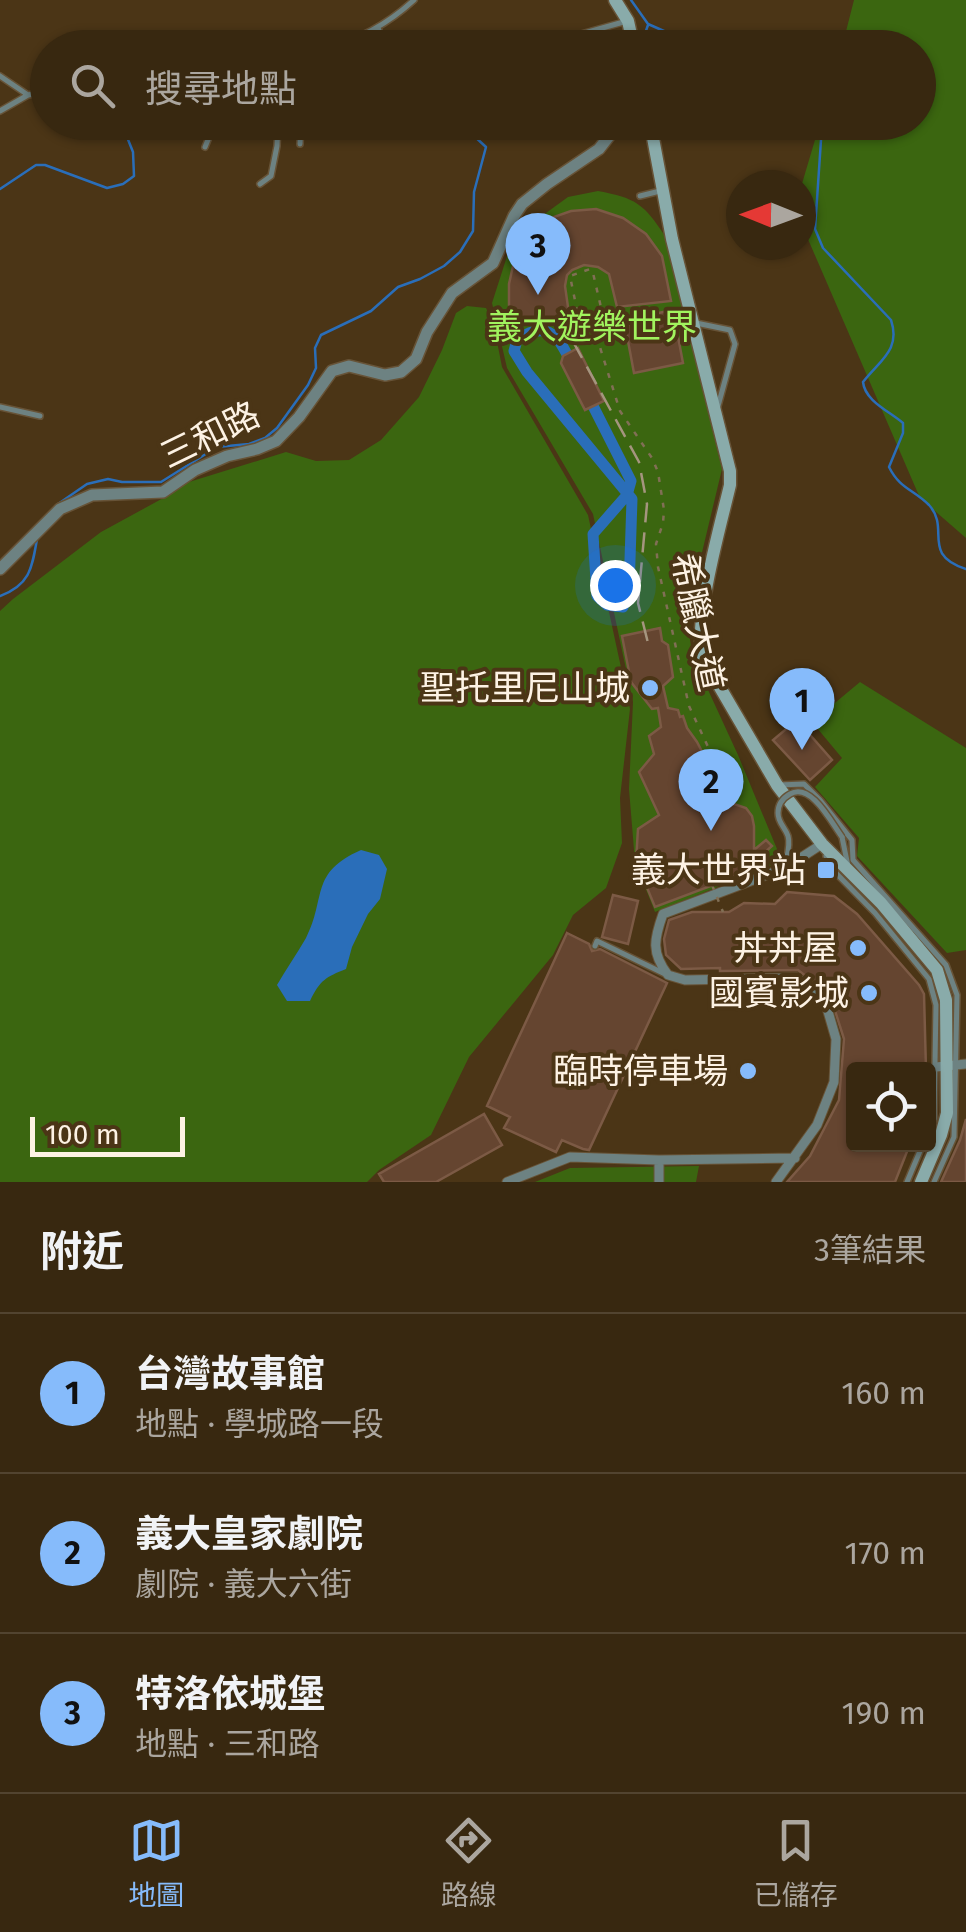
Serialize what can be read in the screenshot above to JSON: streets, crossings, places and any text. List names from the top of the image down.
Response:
{
  "streets": {
    "street": ["三和路"],
    "path": ["希臘大道"]
  },
  "parks": ["義大遊樂世界"],
  "places": {
    "other": [
      "聖托里尼山城",
      "丼丼屋",
      "國賓影城",
      "臨時停車場"
    ],
    "transit": ["義大世界站"]
  },
  "scale_bar": "100 m",
  "north": "left",
  "page": {
    "search": "搜尋地點",
    "pins": ["3", "1", "2"],
    "scale": "100 m",
    "heading": ["附近", "3筆結果"],
    "list": [
      {
        "mark": "1",
        "name": "台灣故事館",
        "note": "地點 · 學城路一段",
        "value": "160 m"
      },
      {
        "mark": "2",
        "name": "義大皇家劇院",
        "note": "劇院 · 義大六街",
        "value": "170 m"
      },
      {
        "mark": "3",
        "name": "特洛依城堡",
        "note": "地點 · 三和路",
        "value": "190 m"
      }
    ],
    "nav": ["地圖", "路線", "已儲存"]
  }
}
